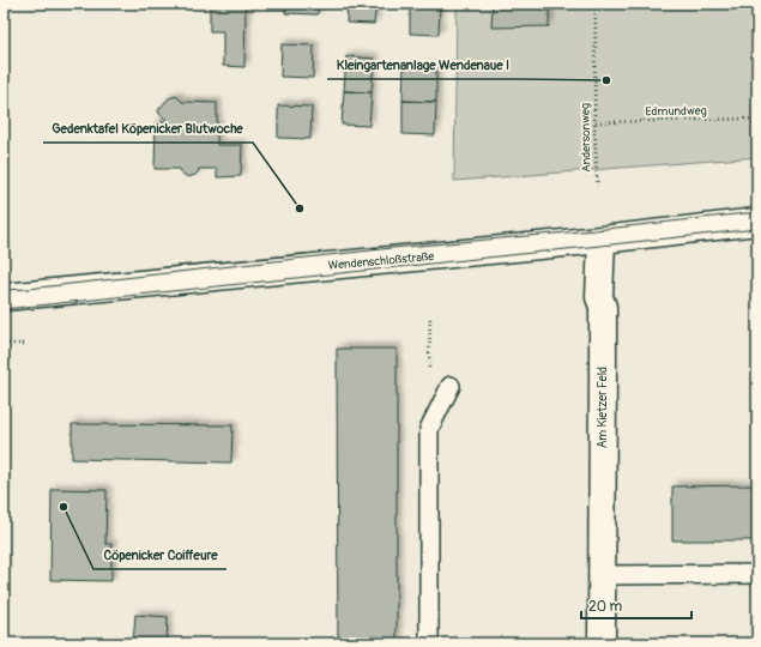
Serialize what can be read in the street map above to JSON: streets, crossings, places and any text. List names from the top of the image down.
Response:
{
  "streets": {
    "street": ["Wendenschloßstraße", "Am Kietzer Feld"],
    "path": ["Edmundweg", "Andersonweg"]
  },
  "crossings": [
    ["Edmundweg", "Andersonweg"],
    ["Wendenschloßstraße", "Am Kietzer Feld"]
  ],
  "places": ["Kleingartenanlage Wendenaue I", "Gedenktafel Köpenicker Blutwoche", "Cöpenicker Coiffeure"],
  "scale_bar": "20 m"
}
